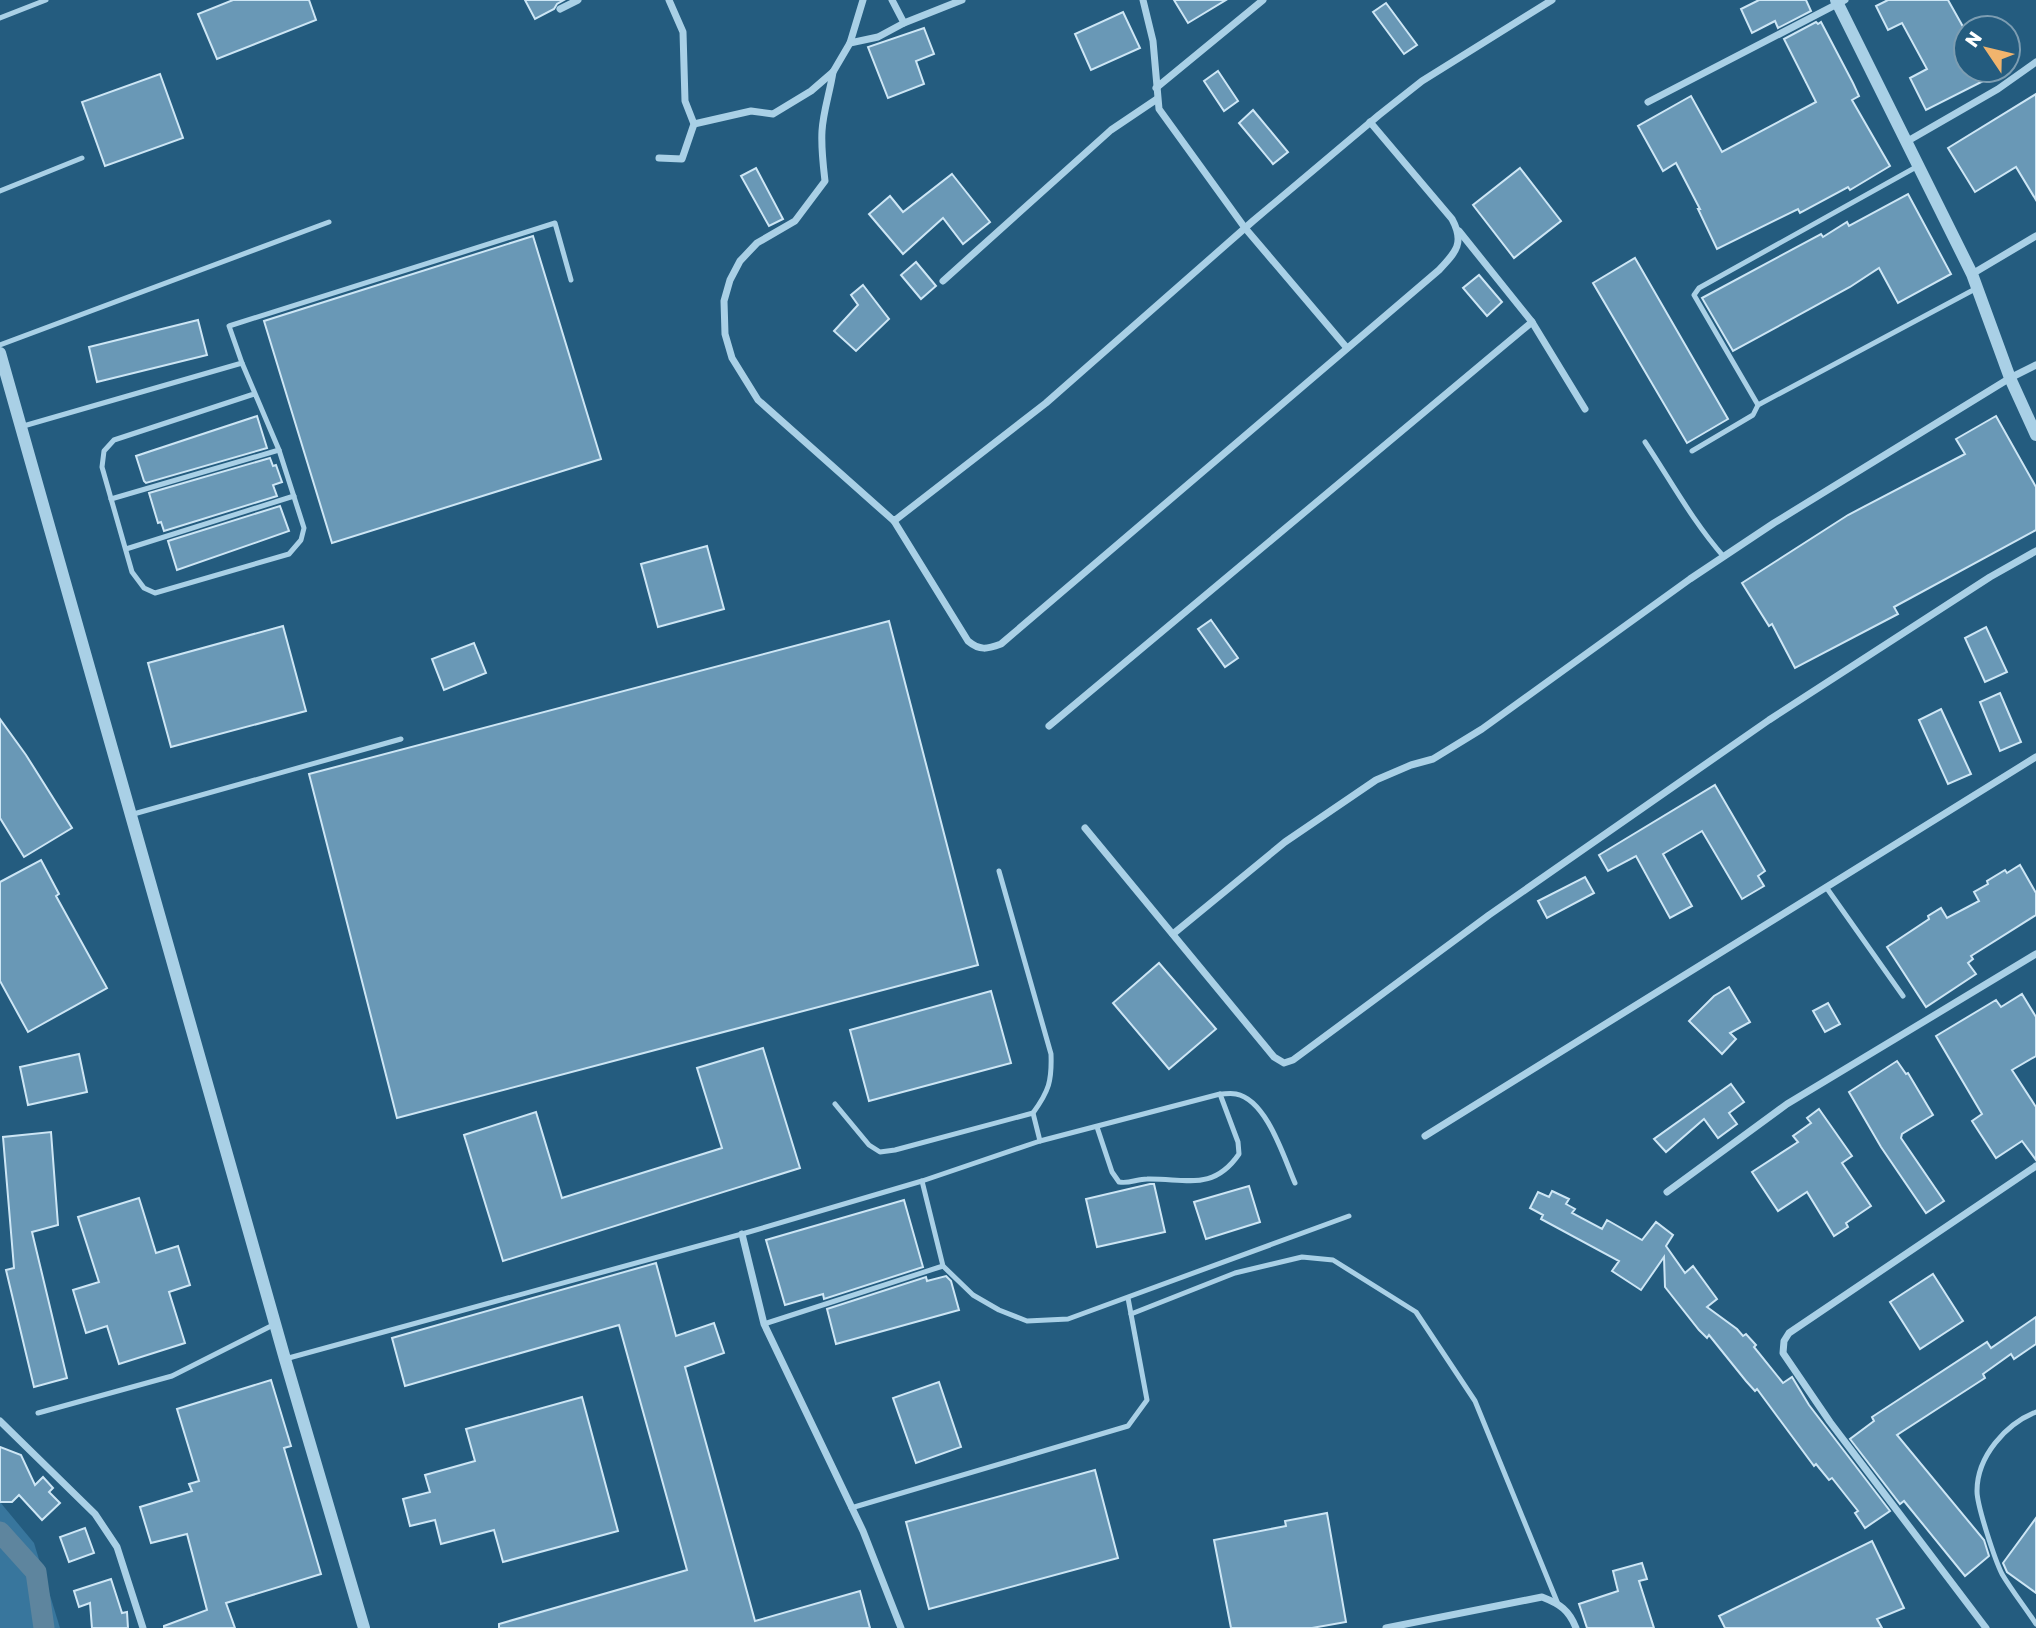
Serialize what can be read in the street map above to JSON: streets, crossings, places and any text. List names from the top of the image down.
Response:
{
  "north": "top left"
}
